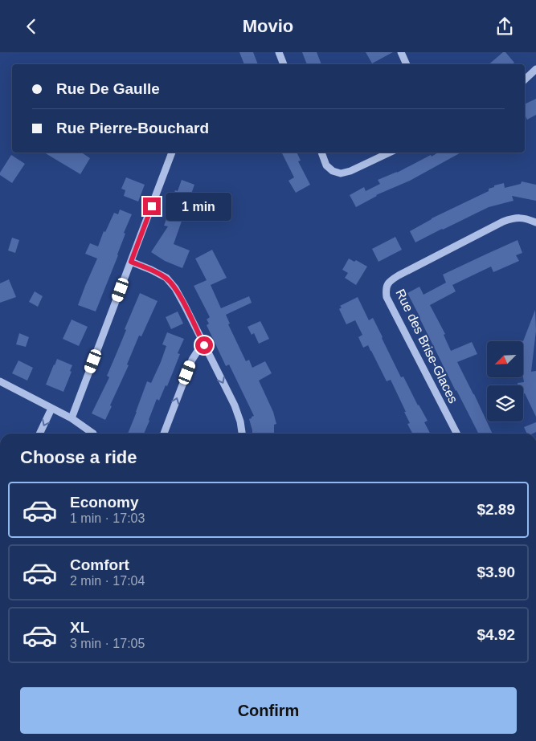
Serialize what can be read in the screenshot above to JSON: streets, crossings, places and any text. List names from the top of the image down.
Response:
{
  "streets": {
    "street": ["Rue des Brise-Glaces"]
  },
  "north": "bottom left",
  "page": {
    "header": "Movio",
    "banner": ["Rue De Gaulle", "Rue Pierre-Bouchard"],
    "bubble": "1 min",
    "heading": "Choose a ride",
    "list": [
      {
        "name": "Economy",
        "note": "1 min · 17:03",
        "value": "$2.89"
      },
      {
        "name": "Comfort",
        "note": "2 min · 17:04",
        "value": "$3.90"
      },
      {
        "name": "XL",
        "note": "3 min · 17:05",
        "value": "$4.92"
      }
    ],
    "buttons": "Confirm"
  }
}
